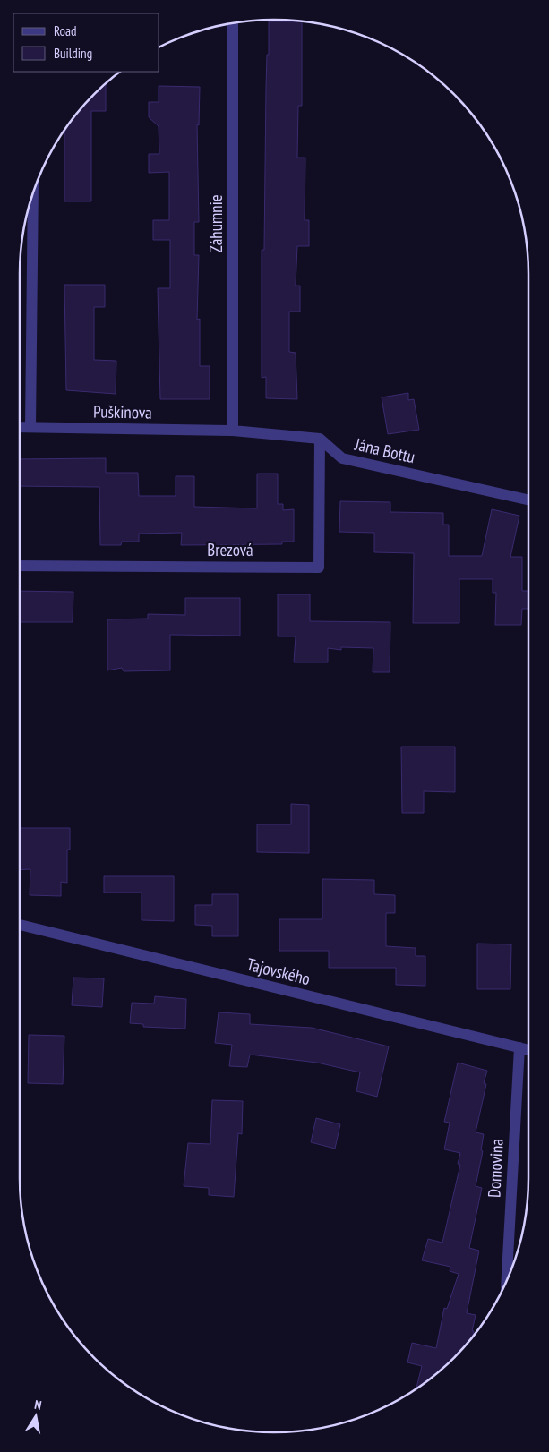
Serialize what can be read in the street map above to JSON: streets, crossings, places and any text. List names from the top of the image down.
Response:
{
  "streets": {
    "street": [
      "Záhumnie",
      "Puškinova",
      "Jána Bottu",
      "Brezová",
      "Tajovského",
      "Domovina"
    ]
  },
  "crossings": [
    ["Záhumnie", "Puškinova"],
    ["Jána Bottu", "Brezová"],
    ["Tajovského", "Domovina"]
  ],
  "legend": ["Road", "Building"],
  "north": "top"
}
